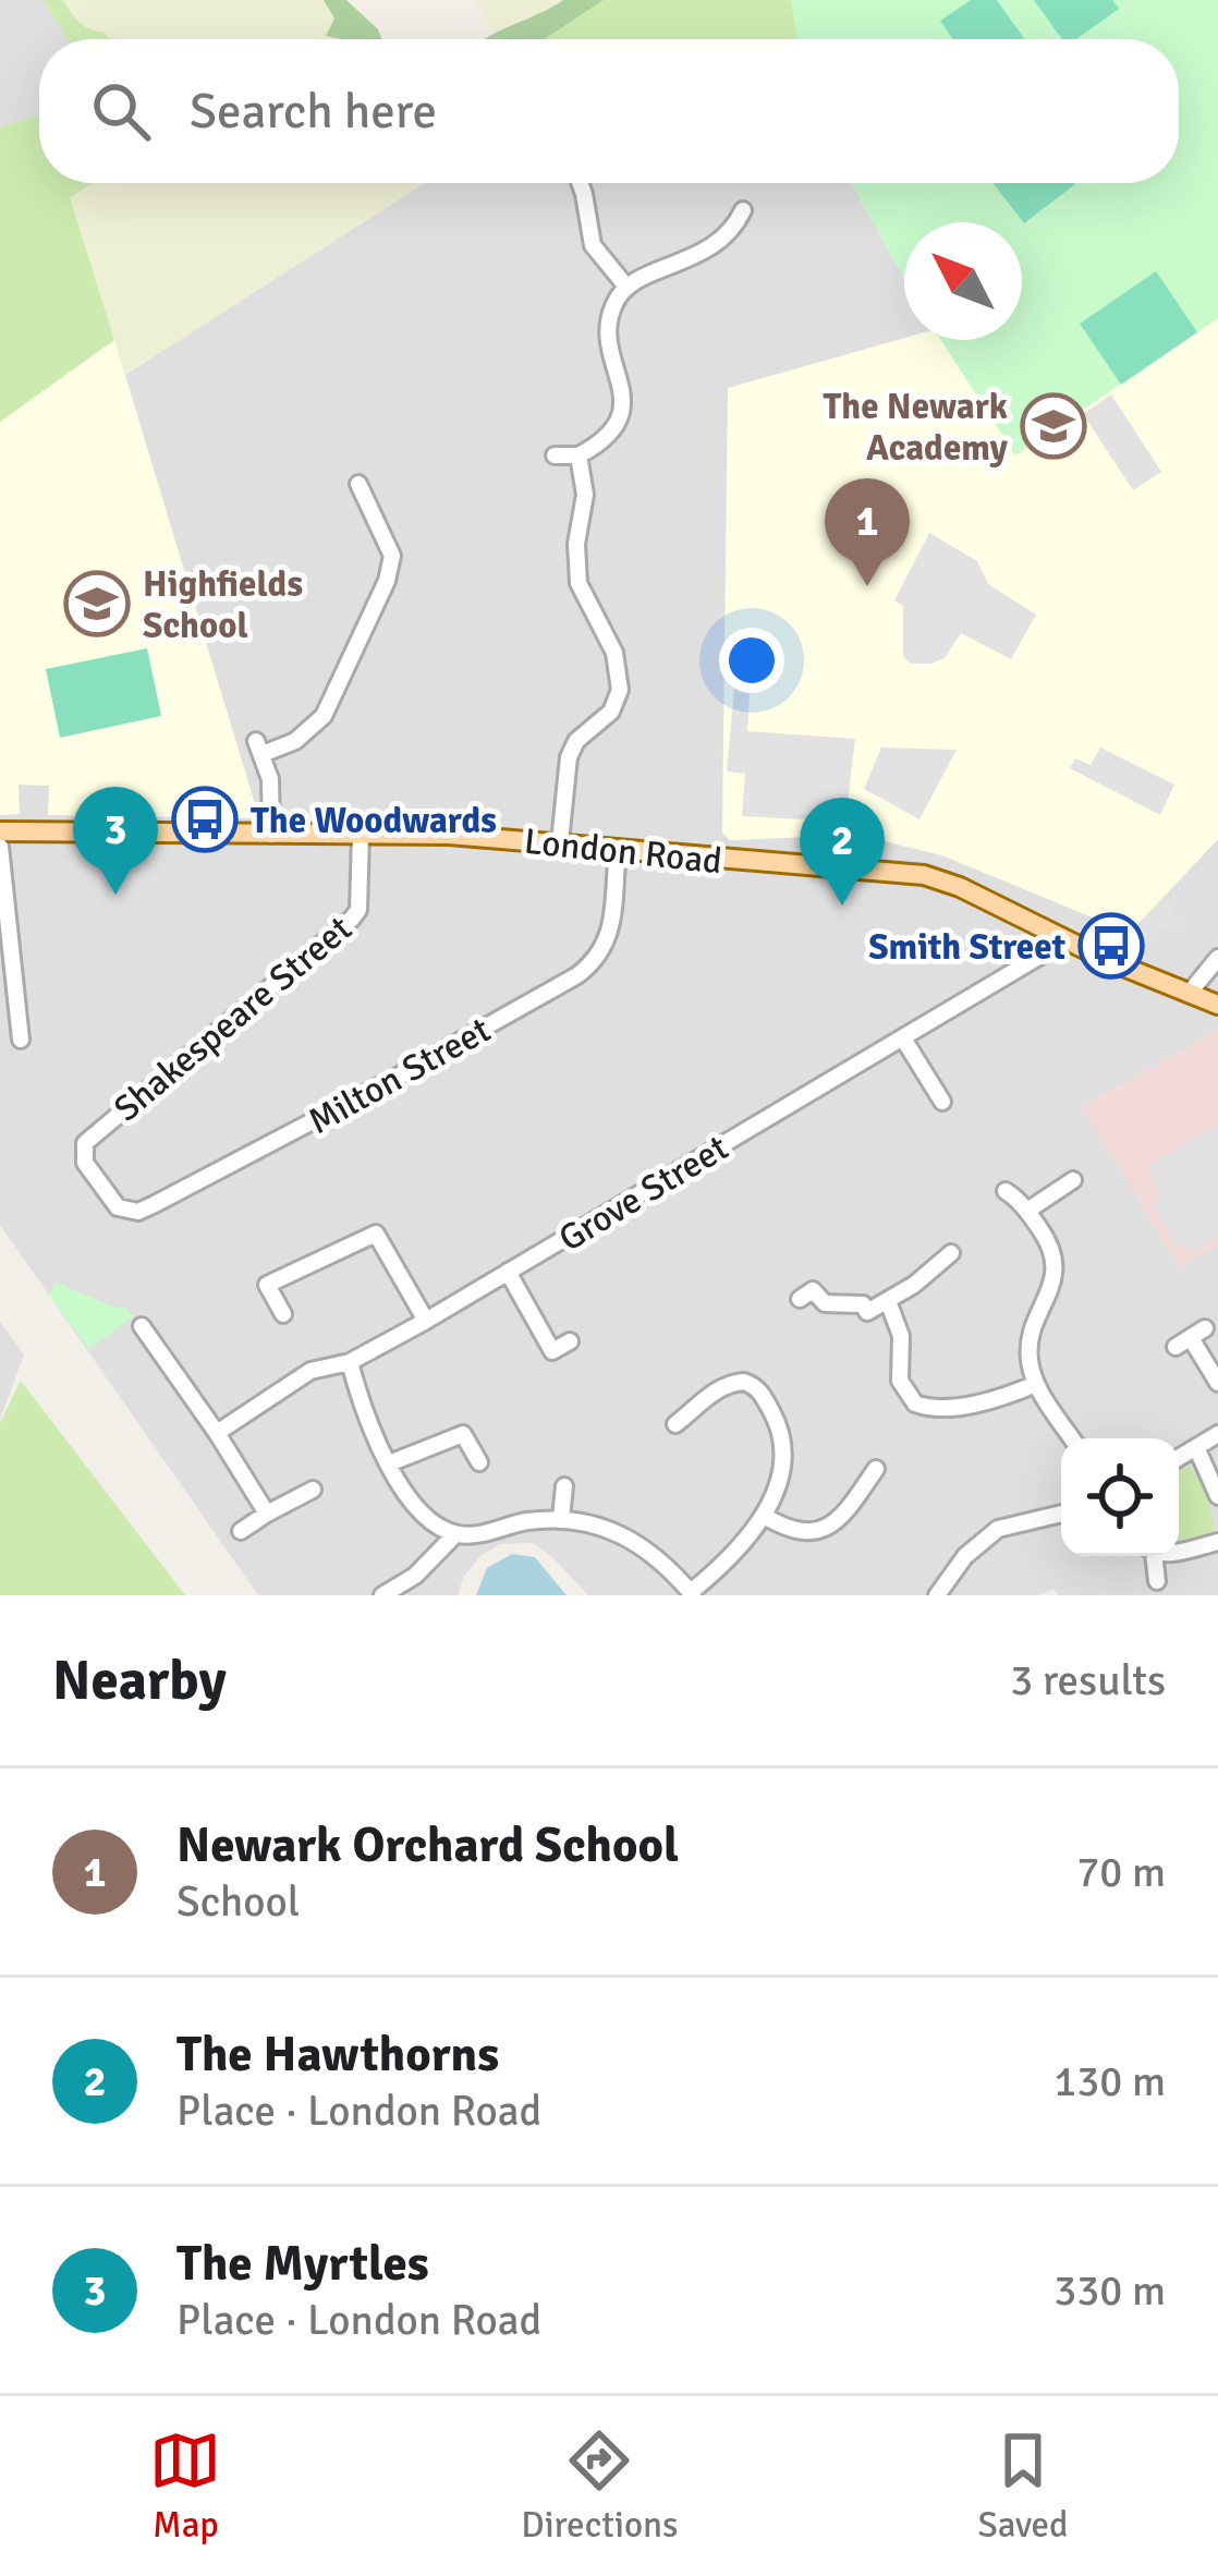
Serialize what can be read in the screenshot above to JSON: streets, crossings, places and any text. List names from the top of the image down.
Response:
{
  "streets": {
    "main road": ["London Road"],
    "street": ["Shakespeare Street", "Milton Street", "Grove Street"]
  },
  "crossings": [
    ["London Road", "Shakespeare Street"],
    ["London Road", "Milton Street"],
    ["London Road", "Grove Street"],
    ["Shakespeare Street", "Milton Street"]
  ],
  "places": {
    "school or university": ["The Newark Academy", "Highfields School"],
    "bus stop": ["The Woodwards", "Smith Street"]
  },
  "north": "top left",
  "page": {
    "search": "Search here",
    "pins": ["1", "3", "2"],
    "heading": ["Nearby", "3 results"],
    "list": [
      {
        "mark": "1",
        "name": "Newark Orchard School",
        "note": "School",
        "value": "70 m"
      },
      {
        "mark": "2",
        "name": "The Hawthorns",
        "note": "Place · London Road",
        "value": "130 m"
      },
      {
        "mark": "3",
        "name": "The Myrtles",
        "note": "Place · London Road",
        "value": "330 m"
      }
    ],
    "nav": ["Map", "Directions", "Saved"]
  }
}
